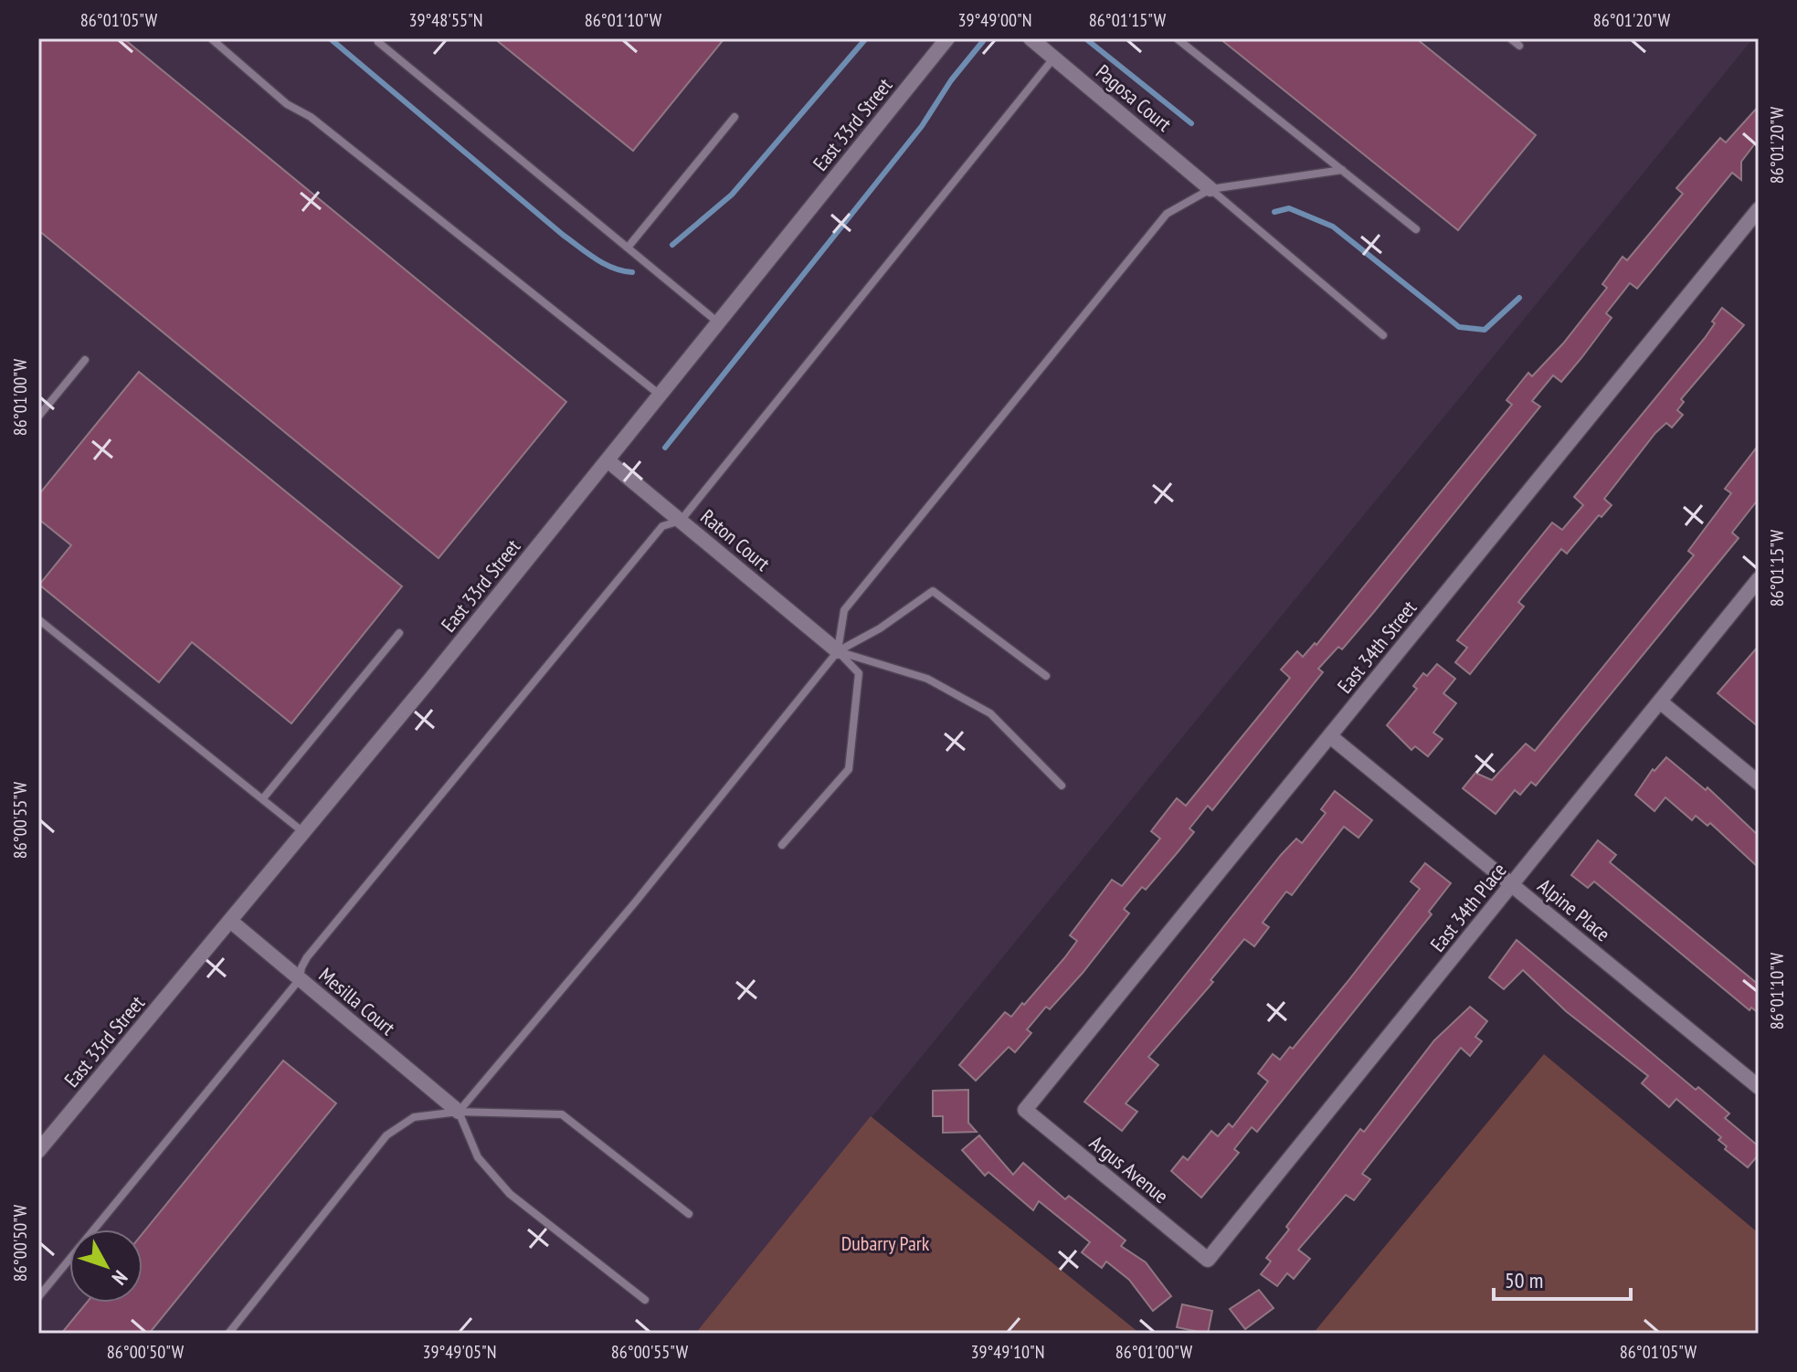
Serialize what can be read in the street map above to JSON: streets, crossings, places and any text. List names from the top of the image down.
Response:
{
  "streets": {
    "street": [
      "Pagosa Court",
      "East 33rd Street",
      "Raton Court",
      "East 34th Street",
      "East 34th Place",
      "Alpine Place",
      "Mesilla Court",
      "Argus Avenue"
    ]
  },
  "crossings": [
    ["East 33rd Street", "Raton Court"],
    ["East 33rd Street", "Mesilla Court"],
    ["East 34th Street", "Alpine Place"],
    ["East 34th Street", "Argus Avenue"],
    ["East 34th Place", "Alpine Place"],
    ["East 34th Place", "Argus Avenue"]
  ],
  "parks": ["Dubarry Park"],
  "scale_bar": "50 m",
  "north": "bottom right",
  "coordinates": [
    "86°01'05\"W",
    "39°48'55\"N",
    "86°01'10\"W",
    "39°49'00\"N",
    "86°01'15\"W",
    "86°01'20\"W",
    "86°01'00\"W",
    "86°00'55\"W",
    "86°00'50\"W",
    "39°49'05\"N",
    "39°49'10\"N"
  ]
}
